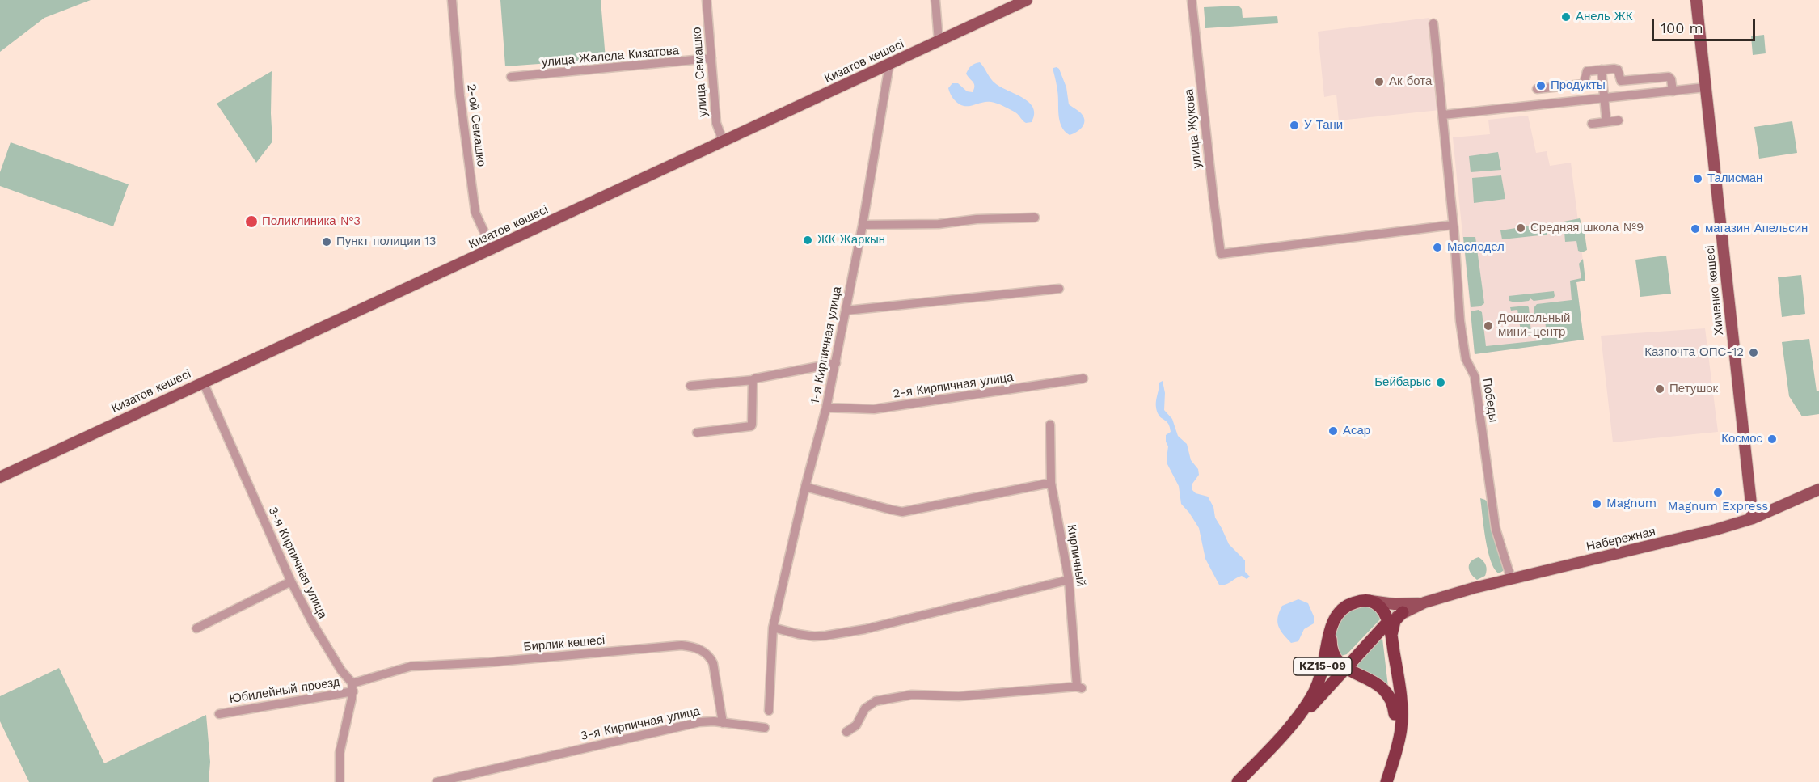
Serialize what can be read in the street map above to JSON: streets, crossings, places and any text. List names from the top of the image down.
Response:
{
  "streets": {
    "highway": ["KZ15-09"],
    "main road": ["Кизатов көшесі", "Хименко көшесі", "Набережная"],
    "street": [
      "улица Жалела Кизатова",
      "улица Семашко",
      "2-ой Семашко",
      "улица Жукова",
      "1-я Кирпичная улица",
      "2-я Кирпичная улица",
      "Победы",
      "Кирпичный",
      "3-я Кирпичная улица",
      "Бирлик көшесі",
      "Юбилейный проезд"
    ]
  },
  "crossings": [
    ["улица Жалела Кизатова", "улица Семашко"],
    ["Кизатов көшесі", "улица Семашко"],
    ["Кизатов көшесі", "2-ой Семашко"],
    ["Кизатов көшесі", "1-я Кирпичная улица"],
    ["Кизатов көшесі", "3-я Кирпичная улица"],
    ["улица Жукова", "Победы"],
    ["Хименко көшесі", "Набережная"],
    ["1-я Кирпичная улица", "2-я Кирпичная улица"],
    ["Победы", "Набережная"],
    ["Набережная", "KZ15-09"],
    ["3-я Кирпичная улица", "Бирлик көшесі"],
    ["3-я Кирпичная улица", "Юбилейный проезд"],
    ["Бирлик көшесі", "Юбилейный проезд"]
  ],
  "places": [
    "Анель ЖК",
    "Ак бота",
    "Продукты",
    "У Тани",
    "Талисман",
    "Поликлиника №3",
    "Средняя школа №9",
    "магазин Апельсин",
    "ЖК Жаркын",
    "Пункт полиции 13",
    "Маслодел",
    "Дошкольный мини-центр",
    "Казпочта ОПС-12",
    "Бейбарыс",
    "Петушок",
    "Асар",
    "Космос",
    "Magnum Express",
    "Magnum"
  ],
  "scale_bar": "100 m"
}
